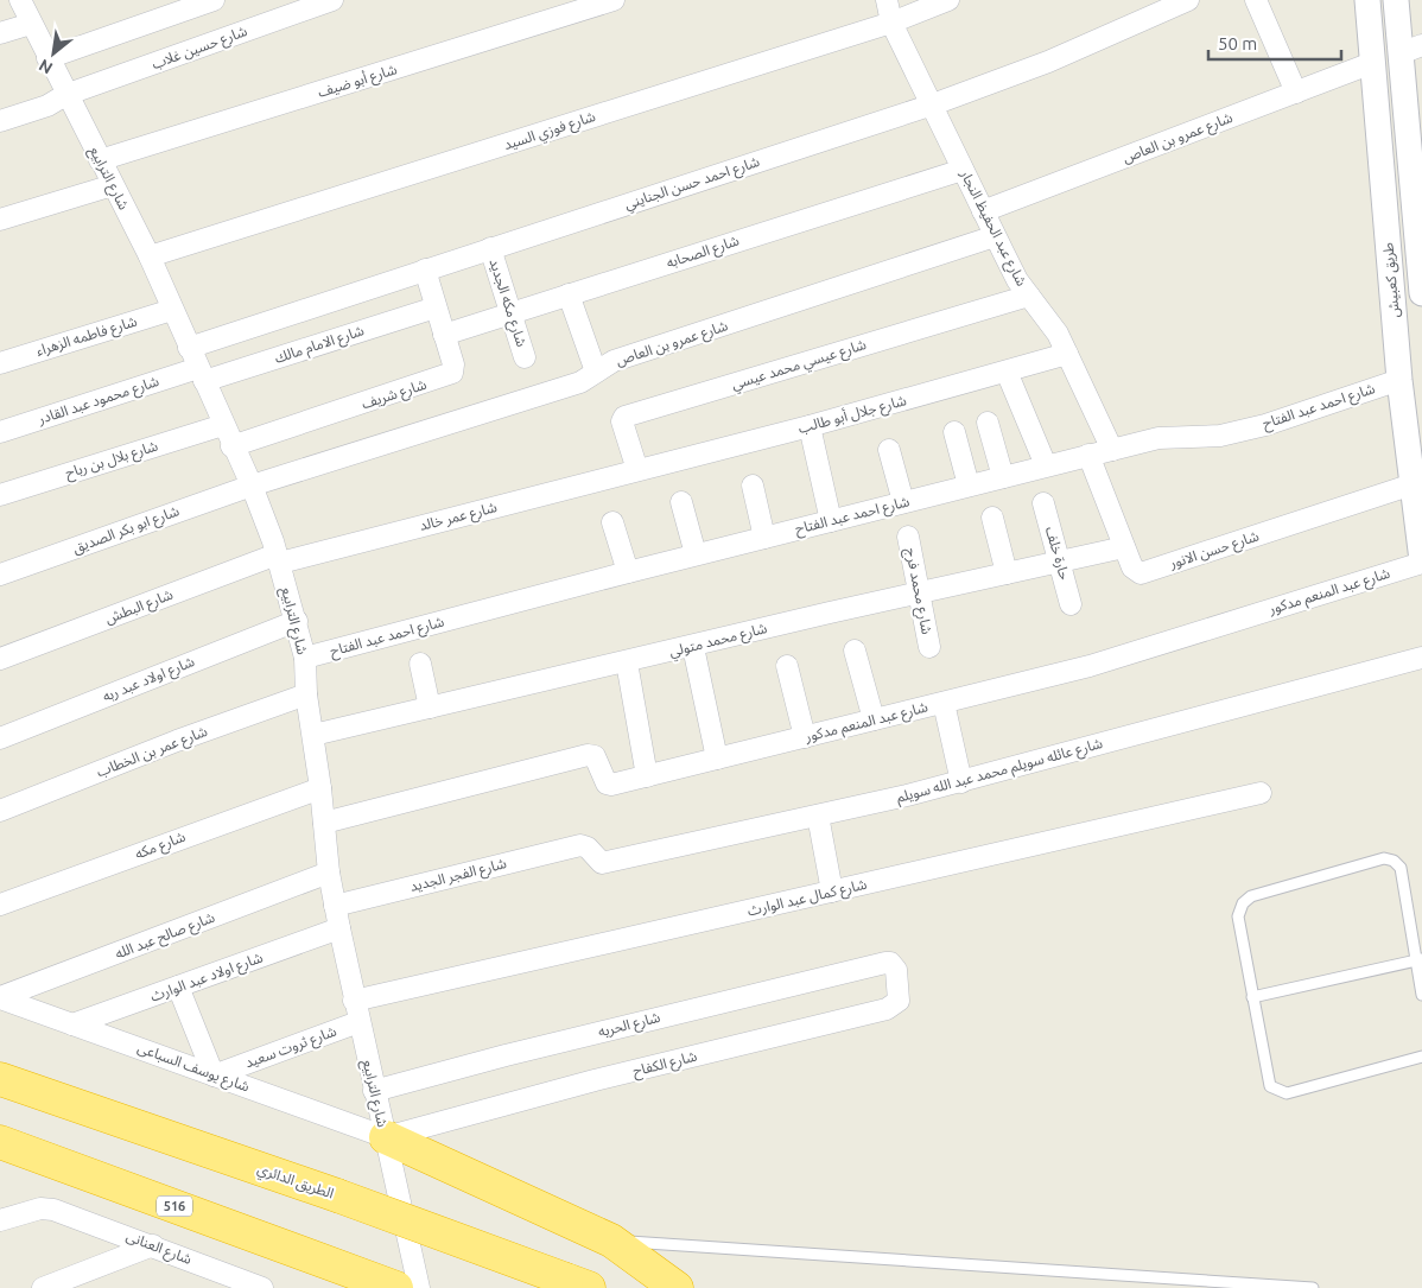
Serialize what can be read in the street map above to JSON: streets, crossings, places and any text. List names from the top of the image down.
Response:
{
  "streets": {
    "highway": ["الطريق الدائري", "516"],
    "street": [
      "شارع حسين غلاب",
      "شارع أبو ضيف",
      "شارع فوزي السيد",
      "شارع عمرو بن العاص",
      "شارع الترابيع",
      "شارع احمد حسن الجنايني",
      "شارع عبد الحفيظ النجار",
      "شارع الصحابه",
      "طريق كعبيش",
      "شارع مكه الجديد",
      "شارع فاطمه الزهراء",
      "شارع الامام مالك",
      "شارع عيسي محمد عيسي",
      "شارع شريف",
      "شارع محمود عبد القادر",
      "شارع احمد عبد الفتاح",
      "شارع جلال أبو طالب",
      "شارع بلال بن رباح",
      "شارع عمر خالد",
      "شارع ابو بكر الصديق",
      "شارع حسن الانور",
      "حارة خلف",
      "شارع محمد فرج",
      "شارع عبد المنعم مدكور",
      "شارع البطش",
      "شارع محمد متولي",
      "شارع اولاد عبد ربه",
      "شارع عمر بن الخطاب",
      "شارع عائله سويلم محمد عبد الله سويلم",
      "شارع مكه",
      "شارع الفجر الجديد",
      "شارع كمال عبد الوارث",
      "شارع صالح عبد الله",
      "شارع اولاد عبد الوارث",
      "شارع الحريه",
      "شارع ثروت سعيد",
      "شارع الكفاح",
      "شارع يوسف السباعى",
      "شارع العنانى"
    ]
  },
  "crossings": [
    ["شارع حسين غلاب", "شارع الترابيع"],
    ["شارع أبو ضيف", "شارع الترابيع"],
    ["شارع فوزي السيد", "شارع الترابيع"],
    ["شارع فوزي السيد", "شارع عبد الحفيظ النجار"],
    ["شارع عمرو بن العاص", "شارع الترابيع"],
    ["شارع عمرو بن العاص", "شارع عبد الحفيظ النجار"],
    ["شارع عمرو بن العاص", "طريق كعبيش"],
    ["شارع عمرو بن العاص", "شارع ابو بكر الصديق"],
    ["شارع الترابيع", "شارع احمد حسن الجنايني"],
    ["شارع الترابيع", "شارع فاطمه الزهراء"],
    ["شارع الترابيع", "شارع الامام مالك"],
    ["شارع الترابيع", "شارع شريف"],
    ["شارع الترابيع", "شارع محمود عبد القادر"],
    ["شارع الترابيع", "شارع احمد عبد الفتاح"],
    ["شارع الترابيع", "شارع بلال بن رباح"],
    ["شارع الترابيع", "شارع عمر خالد"],
    ["شارع الترابيع", "شارع ابو بكر الصديق"],
    ["شارع الترابيع", "شارع عبد المنعم مدكور"],
    ["شارع الترابيع", "شارع البطش"],
    ["شارع الترابيع", "شارع محمد متولي"],
    ["شارع الترابيع", "شارع اولاد عبد ربه"],
    ["شارع الترابيع", "شارع عمر بن الخطاب"],
    ["شارع الترابيع", "شارع مكه"],
    ["شارع الترابيع", "شارع الفجر الجديد"],
    ["شارع الترابيع", "شارع كمال عبد الوارث"],
    ["شارع الترابيع", "شارع صالح عبد الله"],
    ["شارع الترابيع", "شارع اولاد عبد الوارث"],
    ["شارع الترابيع", "شارع الحريه"],
    ["شارع الترابيع", "شارع ثروت سعيد"],
    ["شارع الترابيع", "شارع الكفاح"],
    ["شارع الترابيع", "شارع يوسف السباعى"],
    ["شارع احمد حسن الجنايني", "شارع عبد الحفيظ النجار"],
    ["شارع احمد حسن الجنايني", "شارع مكه الجديد"],
    ["شارع احمد حسن الجنايني", "شارع شريف"],
    ["شارع عبد الحفيظ النجار", "شارع الصحابه"],
    ["شارع عبد الحفيظ النجار", "شارع عيسي محمد عيسي"],
    ["شارع عبد الحفيظ النجار", "شارع احمد عبد الفتاح"],
    ["شارع عبد الحفيظ النجار", "شارع جلال أبو طالب"],
    ["شارع الصحابه", "شارع مكه الجديد"],
    ["شارع الصحابه", "شارع شريف"],
    ["طريق كعبيش", "شارع احمد عبد الفتاح"],
    ["طريق كعبيش", "شارع حسن الانور"],
    ["طريق كعبيش", "شارع عبد المنعم مدكور"],
    ["شارع الامام مالك", "شارع شريف"],
    ["شارع الامام مالك", "شارع محمود عبد القادر"],
    ["شارع عيسي محمد عيسي", "شارع جلال أبو طالب"],
    ["شارع عيسي محمد عيسي", "شارع عمر خالد"],
    ["شارع احمد عبد الفتاح", "شارع حسن الانور"],
    ["شارع جلال أبو طالب", "شارع عمر خالد"],
    ["شارع عمر خالد", "شارع البطش"],
    ["شارع حسن الانور", "شارع محمد متولي"],
    ["حارة خلف", "شارع محمد متولي"],
    ["شارع محمد فرج", "شارع محمد متولي"],
    ["شارع عائله سويلم محمد عبد الله سويلم", "شارع الفجر الجديد"],
    ["شارع صالح عبد الله", "شارع يوسف السباعى"],
    ["شارع اولاد عبد الوارث", "شارع يوسف السباعى"],
    ["شارع الحريه", "شارع الكفاح"],
    ["شارع ثروت سعيد", "شارع يوسف السباعى"],
    ["شارع الكفاح", "شارع يوسف السباعى"]
  ],
  "scale_bar": "50 m",
  "north": "bottom left"
}
